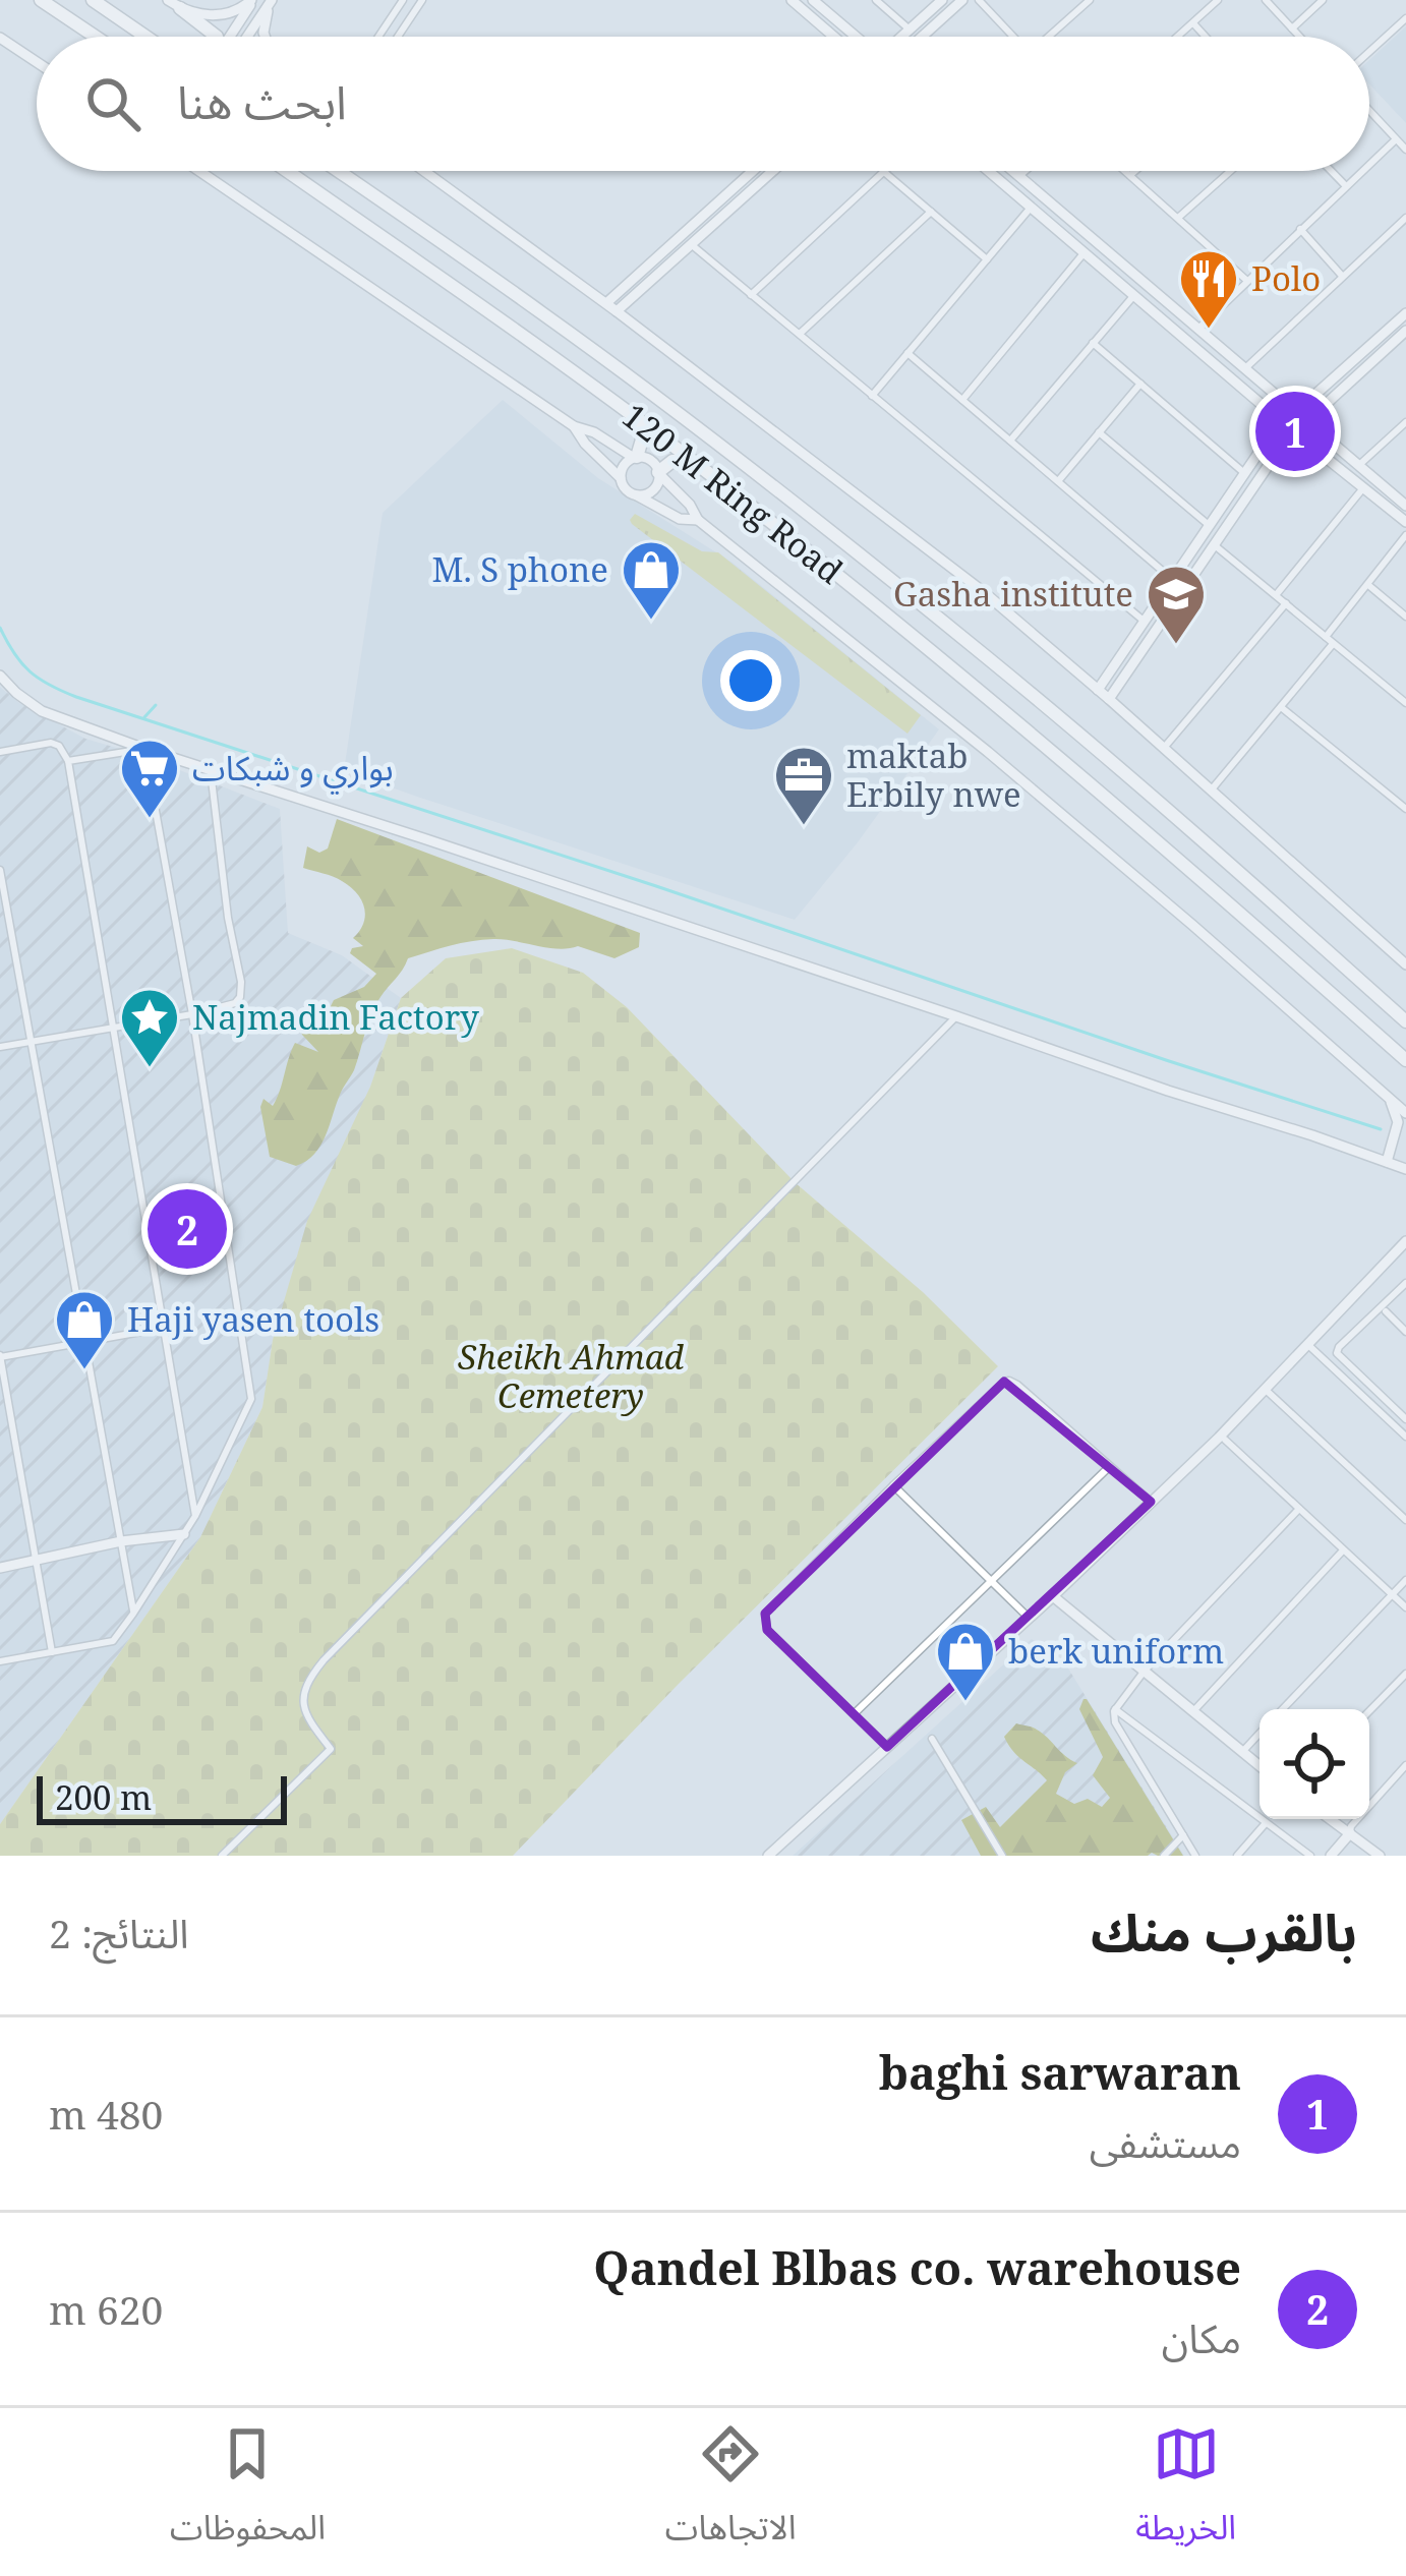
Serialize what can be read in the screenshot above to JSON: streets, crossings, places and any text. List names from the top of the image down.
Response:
{
  "streets": {
    "highway": ["120 M Ring Road"]
  },
  "parks": ["Sheikh Ahmad Cemetery"],
  "places": {
    "restaurant": ["Polo"],
    "shop": ["M. S phone", "Haji yasen tools", "berk uniform"],
    "school or university": ["Gasha institute"],
    "supermarket": ["بواري و شبكات"],
    "office": ["maktab Erbily nwe"],
    "place": ["Najmadin Factory"]
  },
  "scale_bar": "200 m",
  "page": {
    "search": "ابحث هنا",
    "pins": ["1", "2"],
    "scale": "200 m",
    "heading": ["بالقرب منك", "النتائج: 2"],
    "list": [
      {
        "mark": "1",
        "name": "baghi sarwaran",
        "note": "مستشفى",
        "value": "480 m"
      },
      {
        "mark": "2",
        "name": "Qandel Blbas co. warehouse",
        "note": "مكان",
        "value": "620 m"
      }
    ],
    "nav": ["الخريطة", "الاتجاهات", "المحفوظات"]
  }
}
